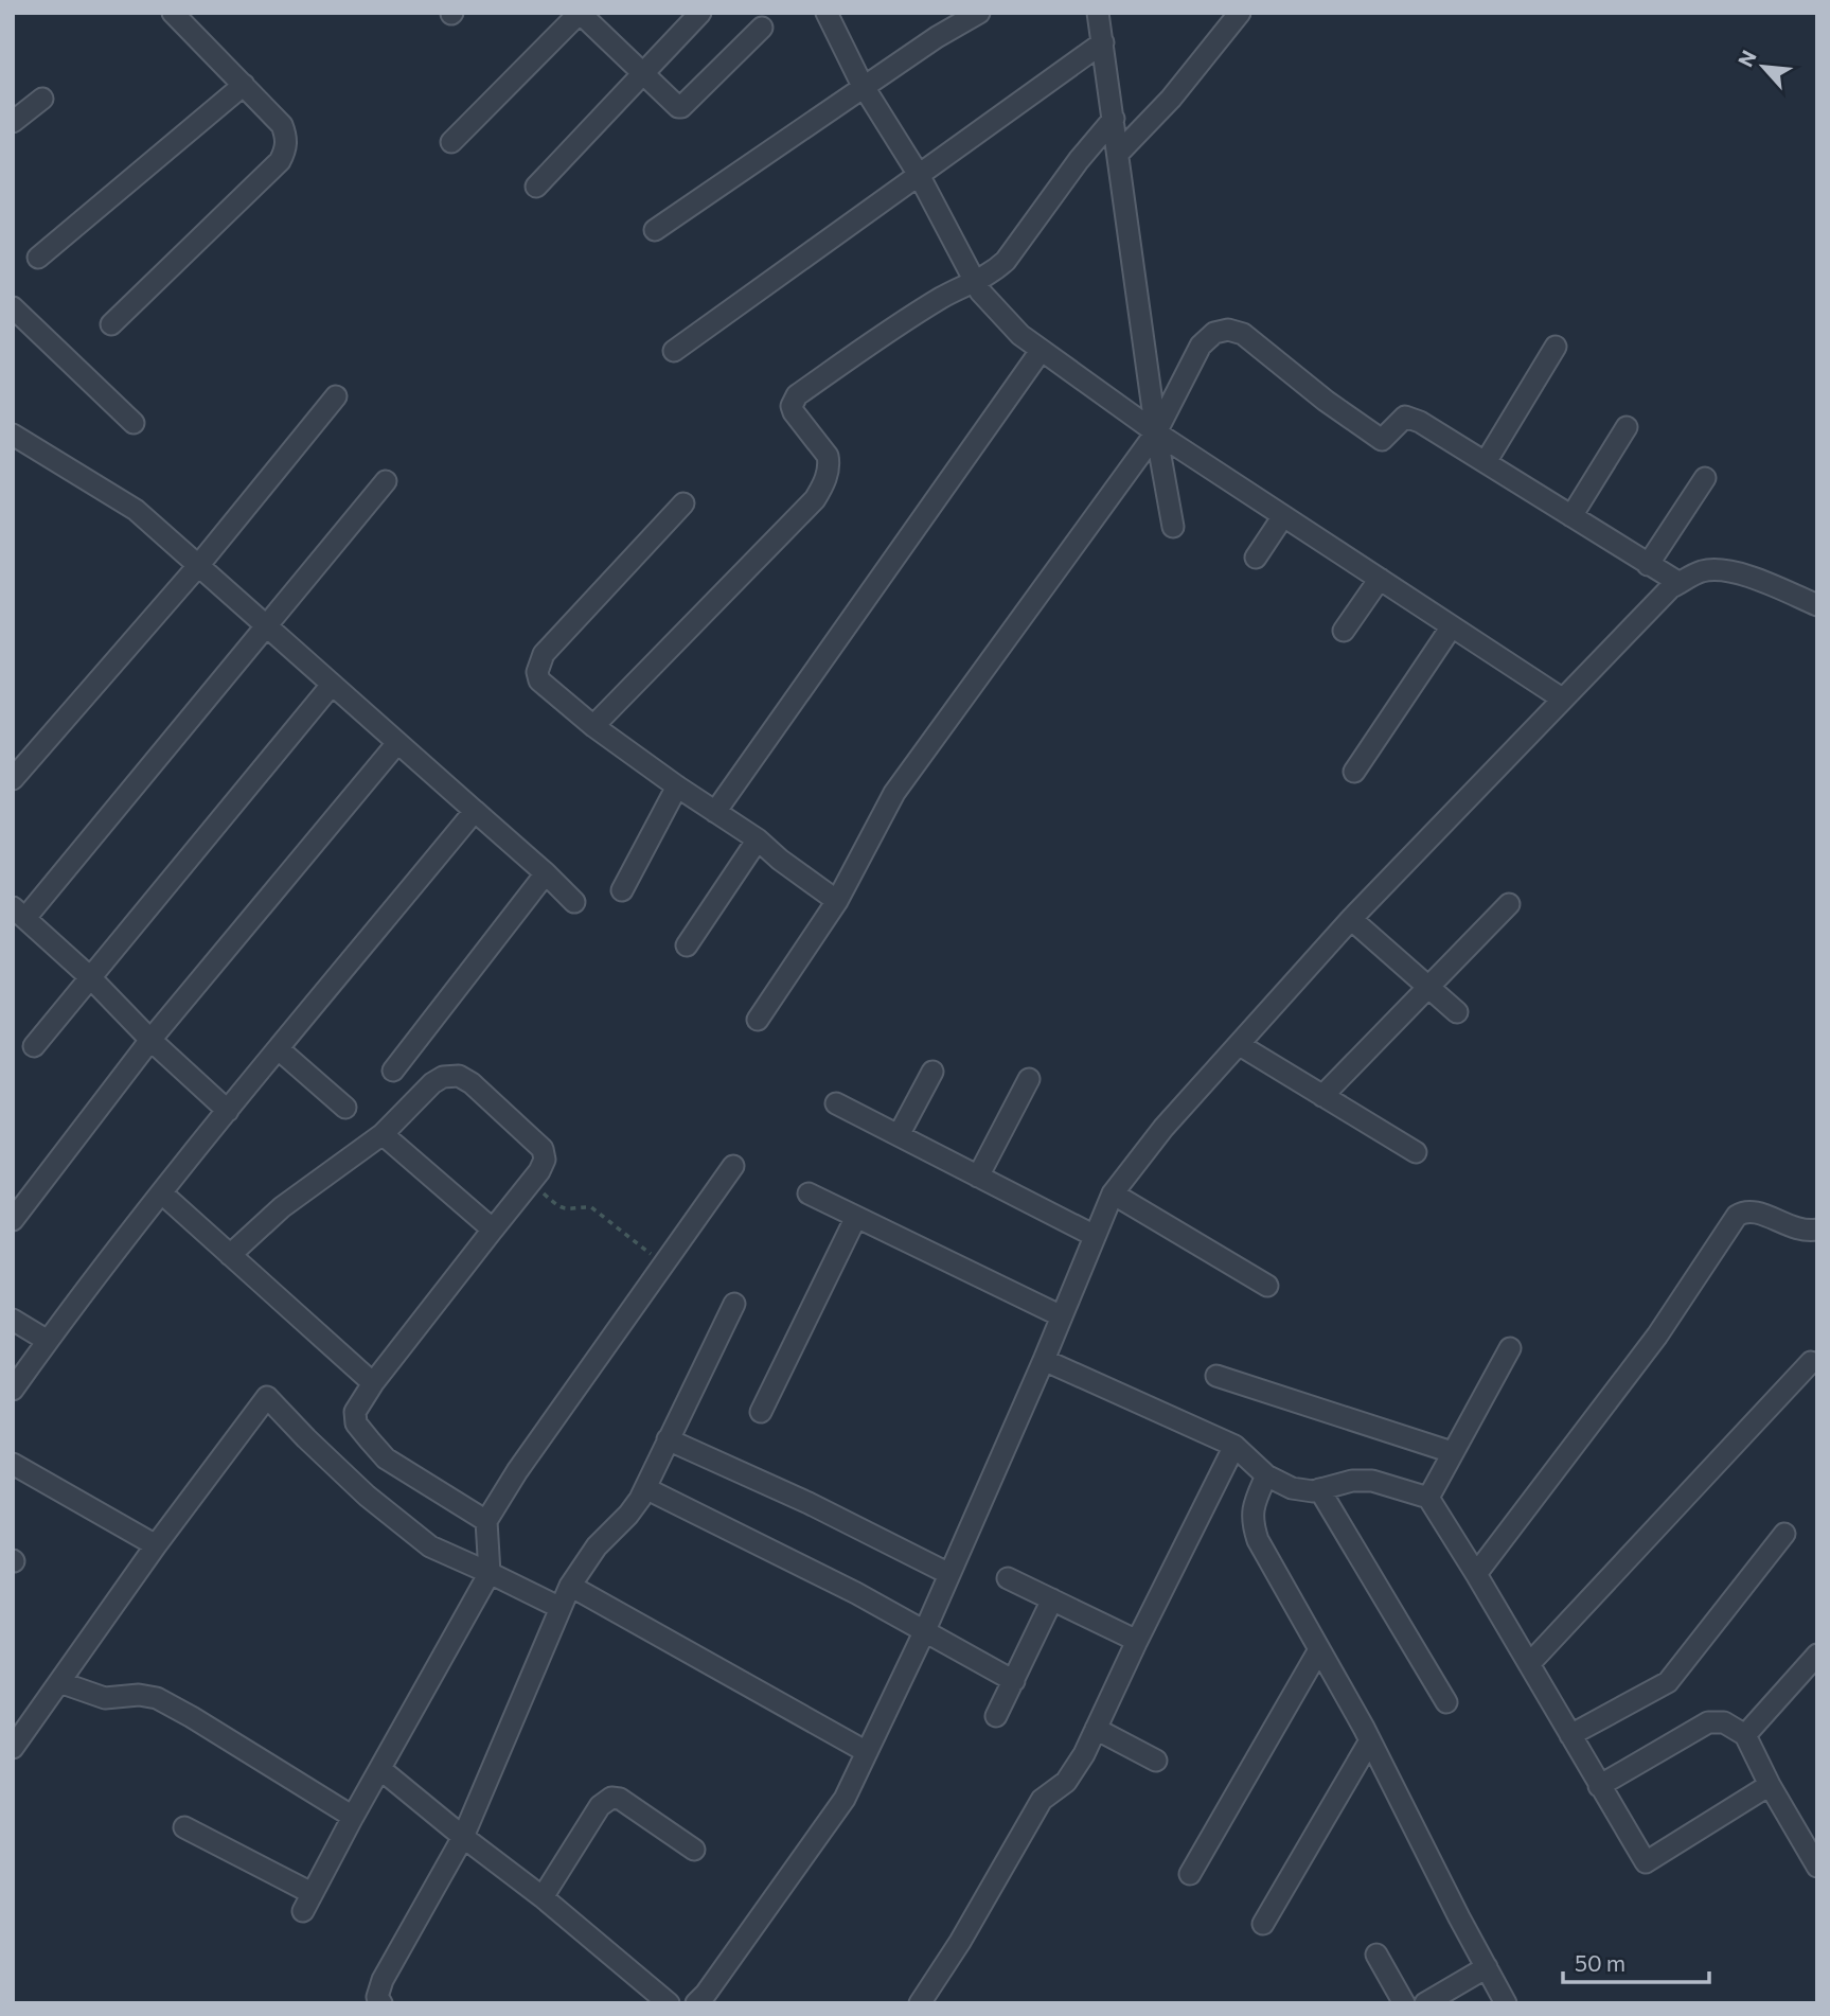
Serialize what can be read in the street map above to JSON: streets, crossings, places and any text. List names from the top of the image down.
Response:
{
  "scale_bar": "50 m",
  "north": "top left"
}
